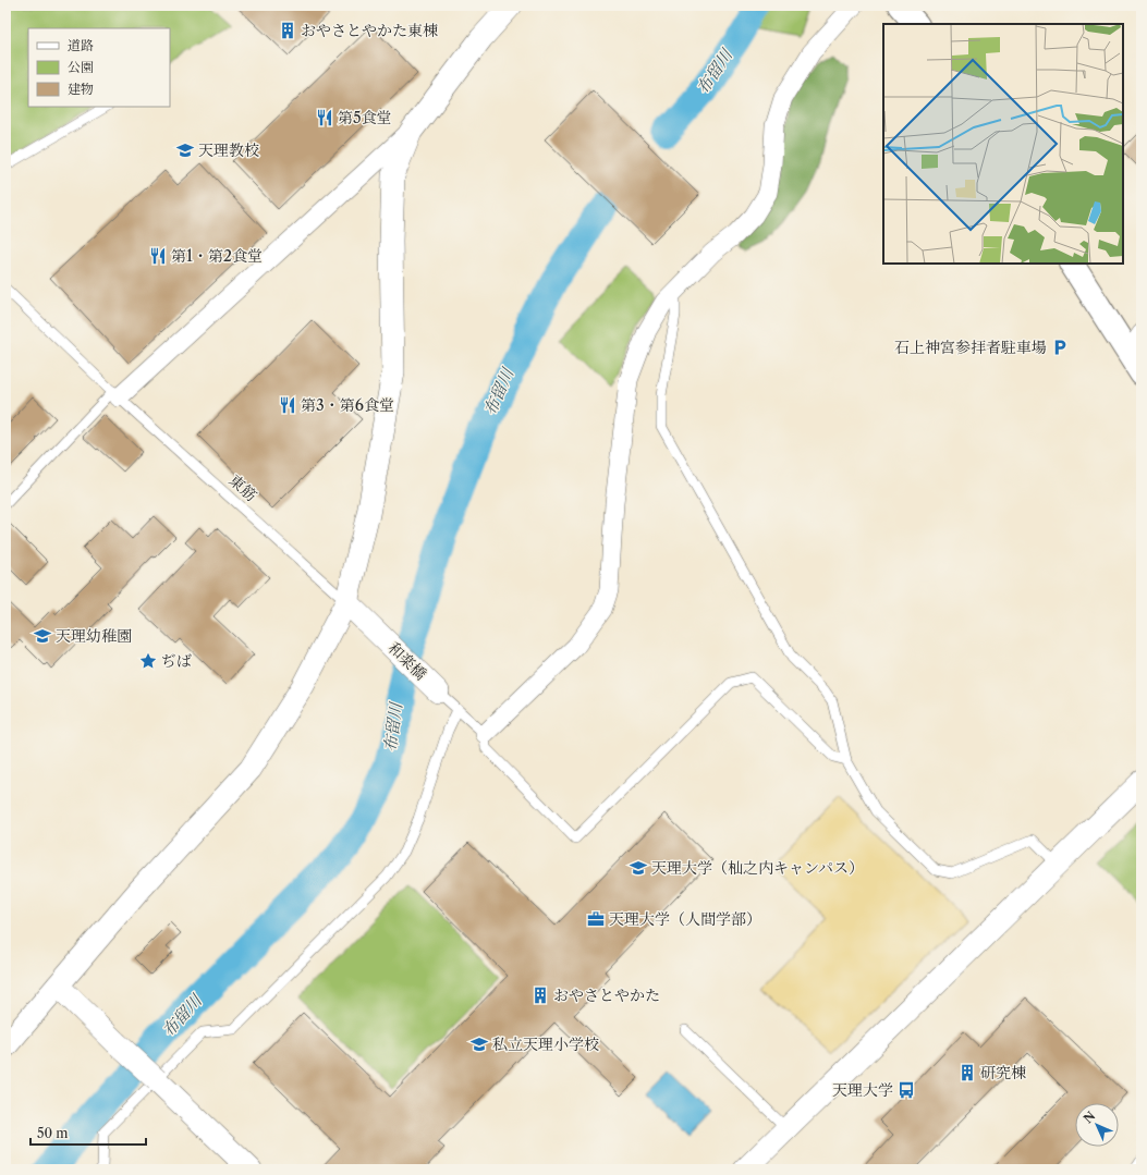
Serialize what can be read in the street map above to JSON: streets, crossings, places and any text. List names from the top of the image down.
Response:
{
  "streets": {
    "street": ["和楽橋"],
    "lane": ["東筋"]
  },
  "crossings": [
    ["東筋", "和楽橋"]
  ],
  "water": ["布留川"],
  "places": {
    "building": ["おやさとやかた東棟", "おやさとやかた", "研究棟"],
    "restaurant": ["第5食堂", "第1・第2食堂", "第3・第6食堂"],
    "school or university": [
      "天理教校",
      "天理幼稚園",
      "天理大学（杣之内キャンパス）",
      "私立天理小学校"
    ],
    "parking": ["石上神宮参拝者駐車場"],
    "place": ["ぢば"],
    "office": ["天理大学（人間学部）"],
    "bus stop": ["天理大学"]
  },
  "legend": ["道路", "公園", "建物"],
  "scale_bar": "50 m",
  "north": "top left"
}
